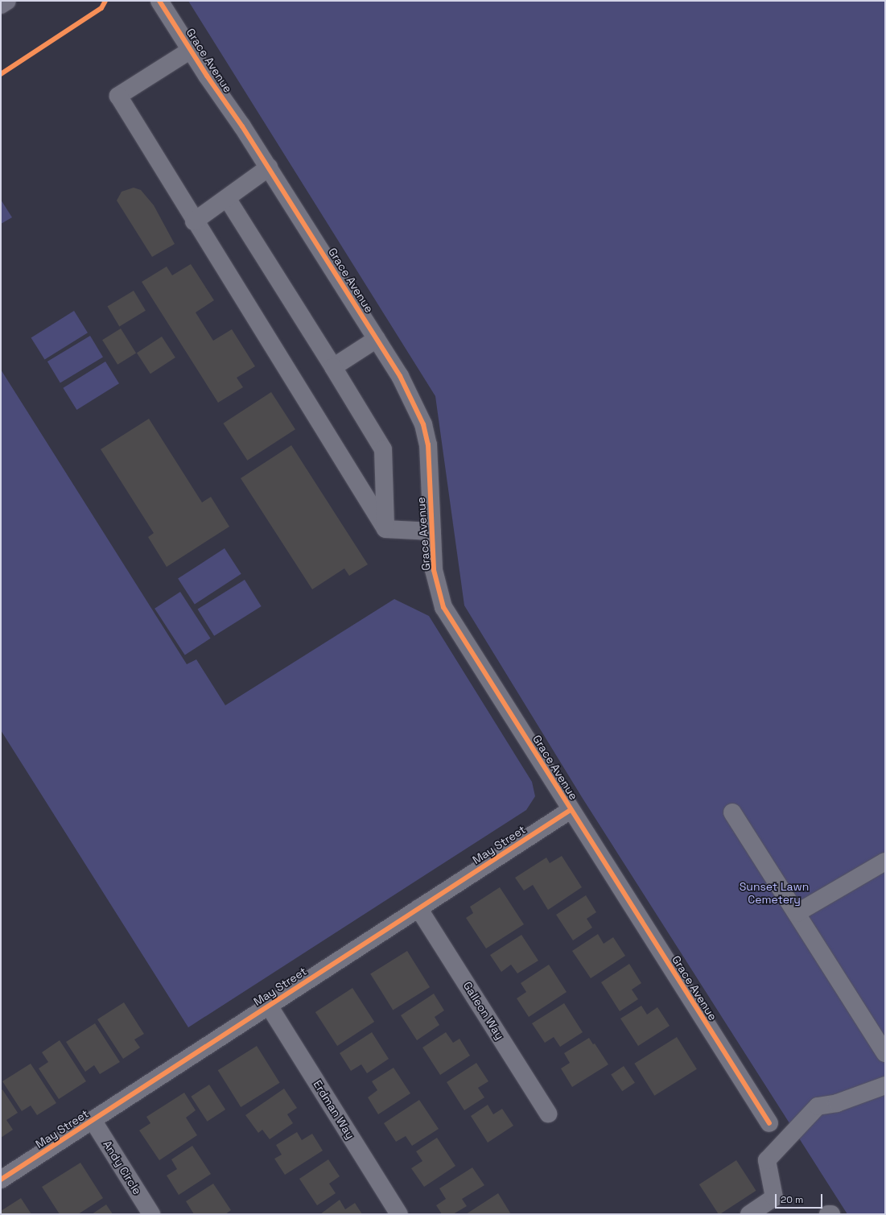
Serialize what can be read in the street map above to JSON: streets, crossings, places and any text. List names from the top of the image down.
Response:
{
  "streets": {
    "street": [
      "Grace Avenue",
      "May Street",
      "Galleon Way",
      "Erdman Way",
      "Andy Circle"
    ]
  },
  "crossings": [
    ["Grace Avenue", "May Street"],
    ["May Street", "Galleon Way"],
    ["May Street", "Erdman Way"],
    ["May Street", "Andy Circle"]
  ],
  "parks": ["Sunset Lawn Cemetery"],
  "scale_bar": "20 m"
}
